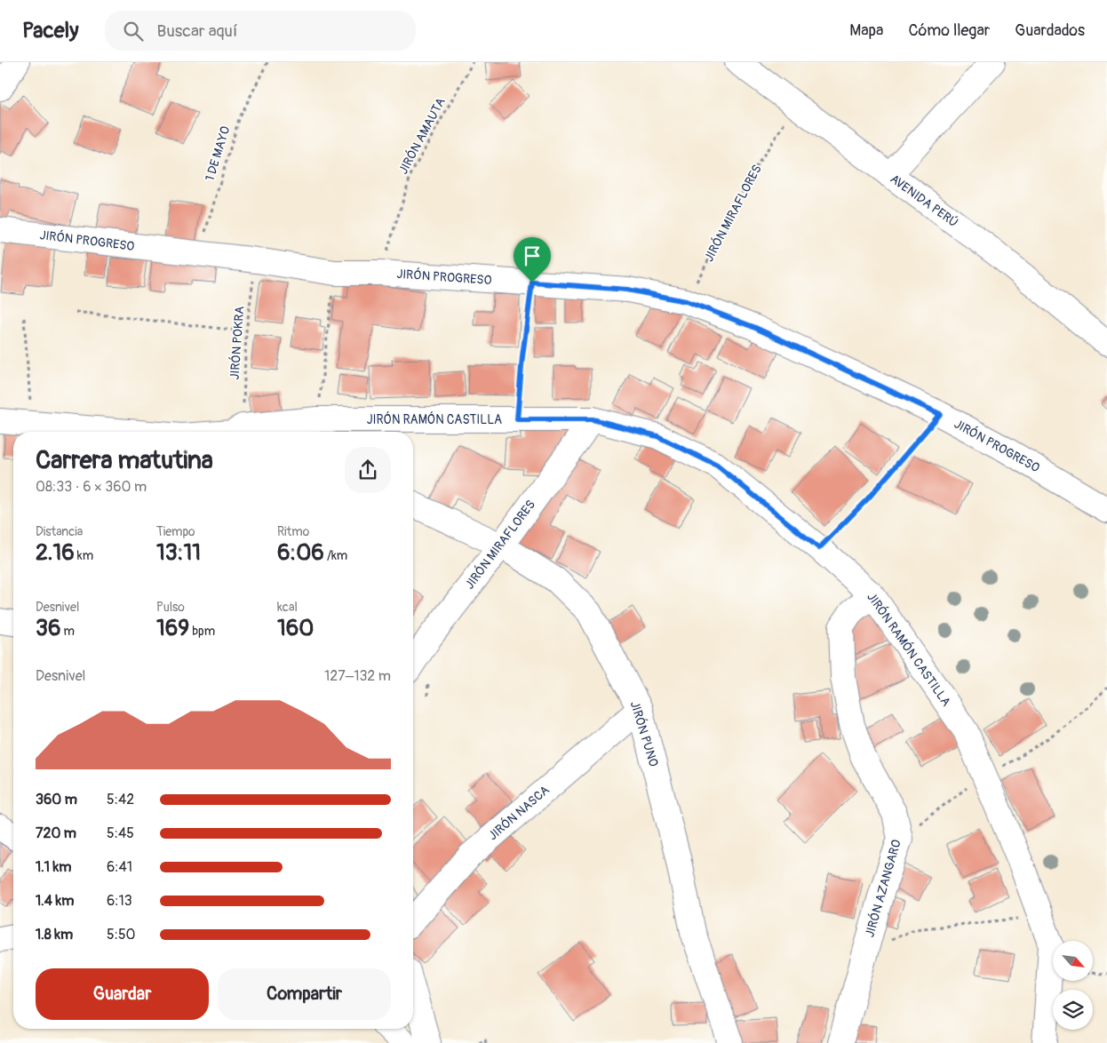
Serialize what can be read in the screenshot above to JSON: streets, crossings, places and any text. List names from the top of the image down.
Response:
{
  "streets": {
    "street": [
      "AVENIDA PERÚ",
      "JIRÓN MIRAFLORES",
      "JIRÓN PROGRESO",
      "JIRÓN RAMÓN CASTILLA",
      "JIRÓN PUNO",
      "JIRÓN NASCA",
      "JIRÓN AZANGARO"
    ],
    "path": ["JIRÓN AMAUTA", "1 DE MAYO", "JIRÓN POKRA"]
  },
  "crossings": [
    ["JIRÓN AMAUTA", "JIRÓN PROGRESO"],
    ["1 DE MAYO", "JIRÓN PROGRESO"],
    ["AVENIDA PERÚ", "JIRÓN MIRAFLORES"],
    ["JIRÓN MIRAFLORES", "JIRÓN PROGRESO"],
    ["JIRÓN MIRAFLORES", "JIRÓN RAMÓN CASTILLA"],
    ["JIRÓN MIRAFLORES", "JIRÓN PUNO"],
    ["JIRÓN PROGRESO", "JIRÓN POKRA"],
    ["JIRÓN RAMÓN CASTILLA", "JIRÓN AZANGARO"],
    ["JIRÓN PUNO", "JIRÓN NASCA"]
  ],
  "north": "bottom right",
  "page": {
    "header": "Pacely",
    "search": "Buscar aquí",
    "nav": ["Mapa", "Cómo llegar", "Guardados"],
    "heading": ["Carrera matutina", "08:33 · 6 × 360 m"],
    "stats": [
      ["Distancia", "2.16 km"],
      ["Tiempo", "13:11"],
      ["Ritmo", "6:06 /km"],
      ["Desnivel", "36 m"],
      ["Pulso", "169 bpm"],
      ["kcal", "160"]
    ],
    "chart": ["Desnivel", "127–132 m"],
    "list": [
      {
        "name": "360 m",
        "note": "5:42"
      },
      {
        "name": "720 m",
        "note": "5:45"
      },
      {
        "name": "1.1 km",
        "note": "6:41"
      },
      {
        "name": "1.4 km",
        "note": "6:13"
      },
      {
        "name": "1.8 km",
        "note": "5:50"
      }
    ],
    "buttons": ["Guardar", "Compartir"]
  }
}
